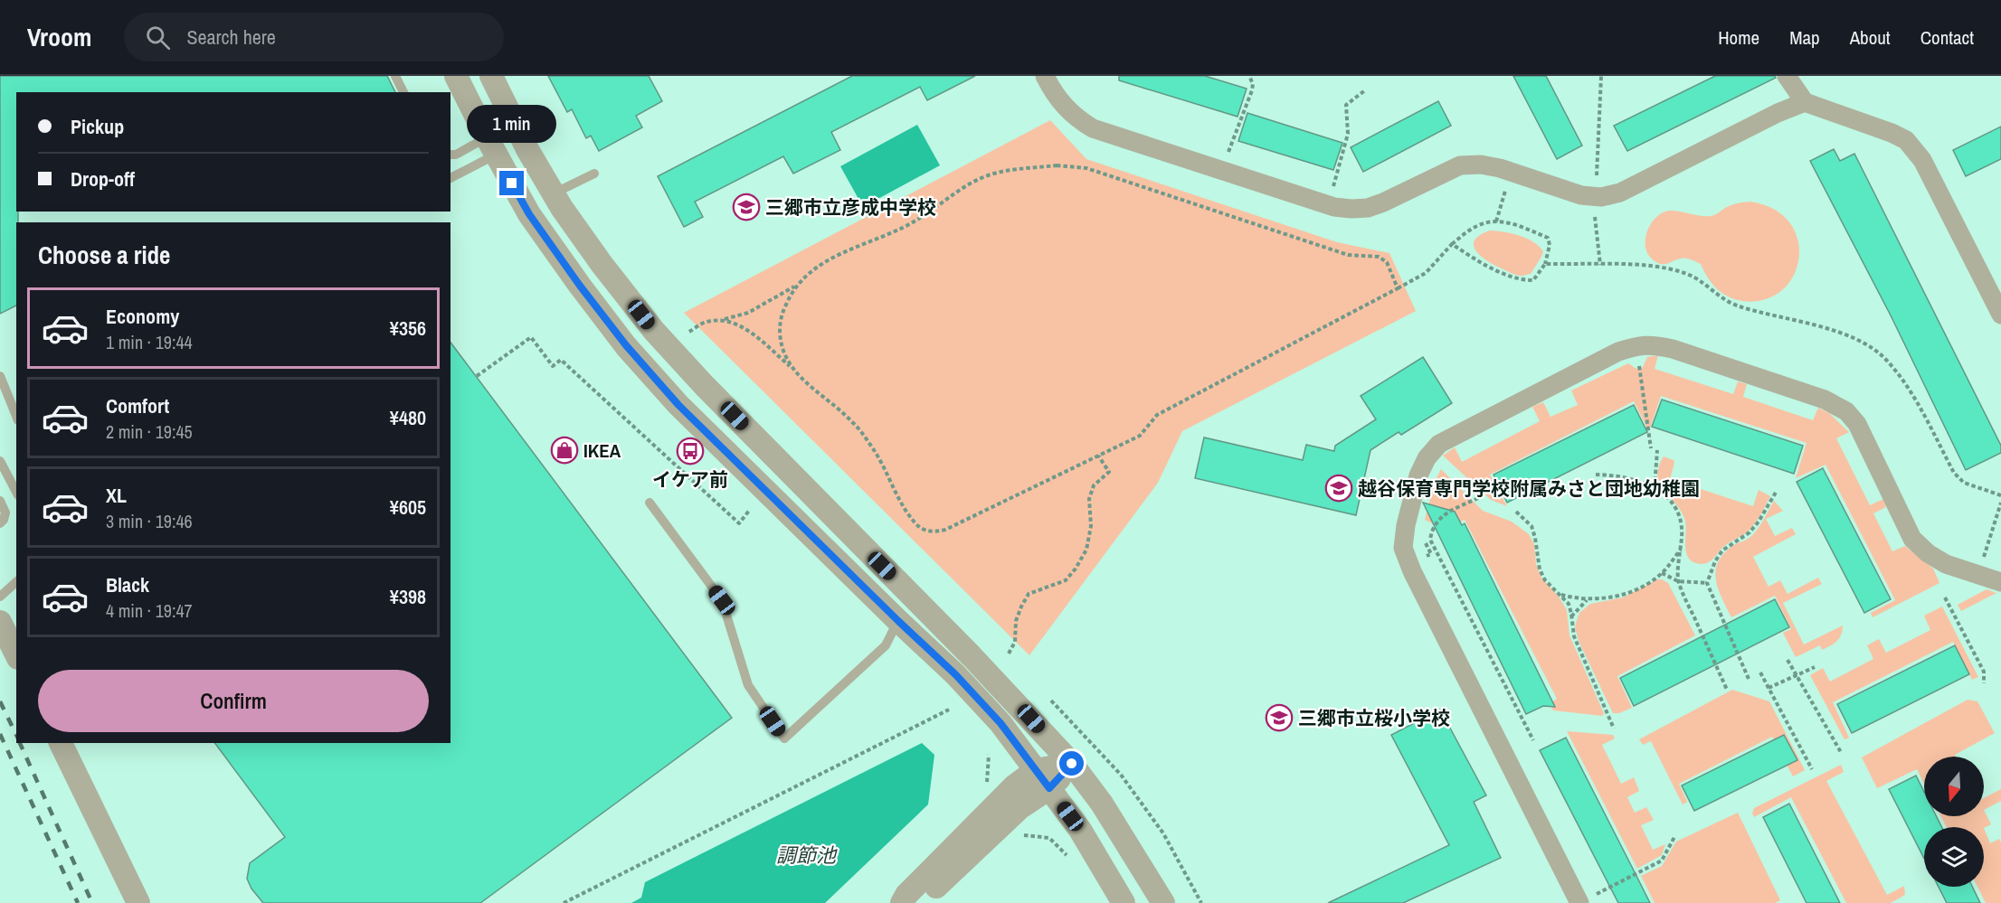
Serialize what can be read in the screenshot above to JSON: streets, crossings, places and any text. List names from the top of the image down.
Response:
{
  "water": ["調節池"],
  "places": {
    "school or university": ["三郷市立彦成中学校", "越谷保育専門学校附属みさと団地幼稚園", "三郷市立桜小学校"],
    "shop": ["IKEA"],
    "bus stop": ["イケア前"]
  },
  "north": "bottom",
  "page": {
    "header": "Vroom",
    "search": "Search here",
    "nav": [
      "Home",
      "Map",
      "About",
      "Contact"
    ],
    "banner": ["Pickup", "Drop-off"],
    "bubble": "1 min",
    "heading": "Choose a ride",
    "list": [
      {
        "name": "Economy",
        "note": "1 min · 19:44",
        "value": "¥356"
      },
      {
        "name": "Comfort",
        "note": "2 min · 19:45",
        "value": "¥480"
      },
      {
        "name": "XL",
        "note": "3 min · 19:46",
        "value": "¥605"
      },
      {
        "name": "Black",
        "note": "4 min · 19:47",
        "value": "¥398"
      }
    ],
    "buttons": "Confirm"
  }
}
